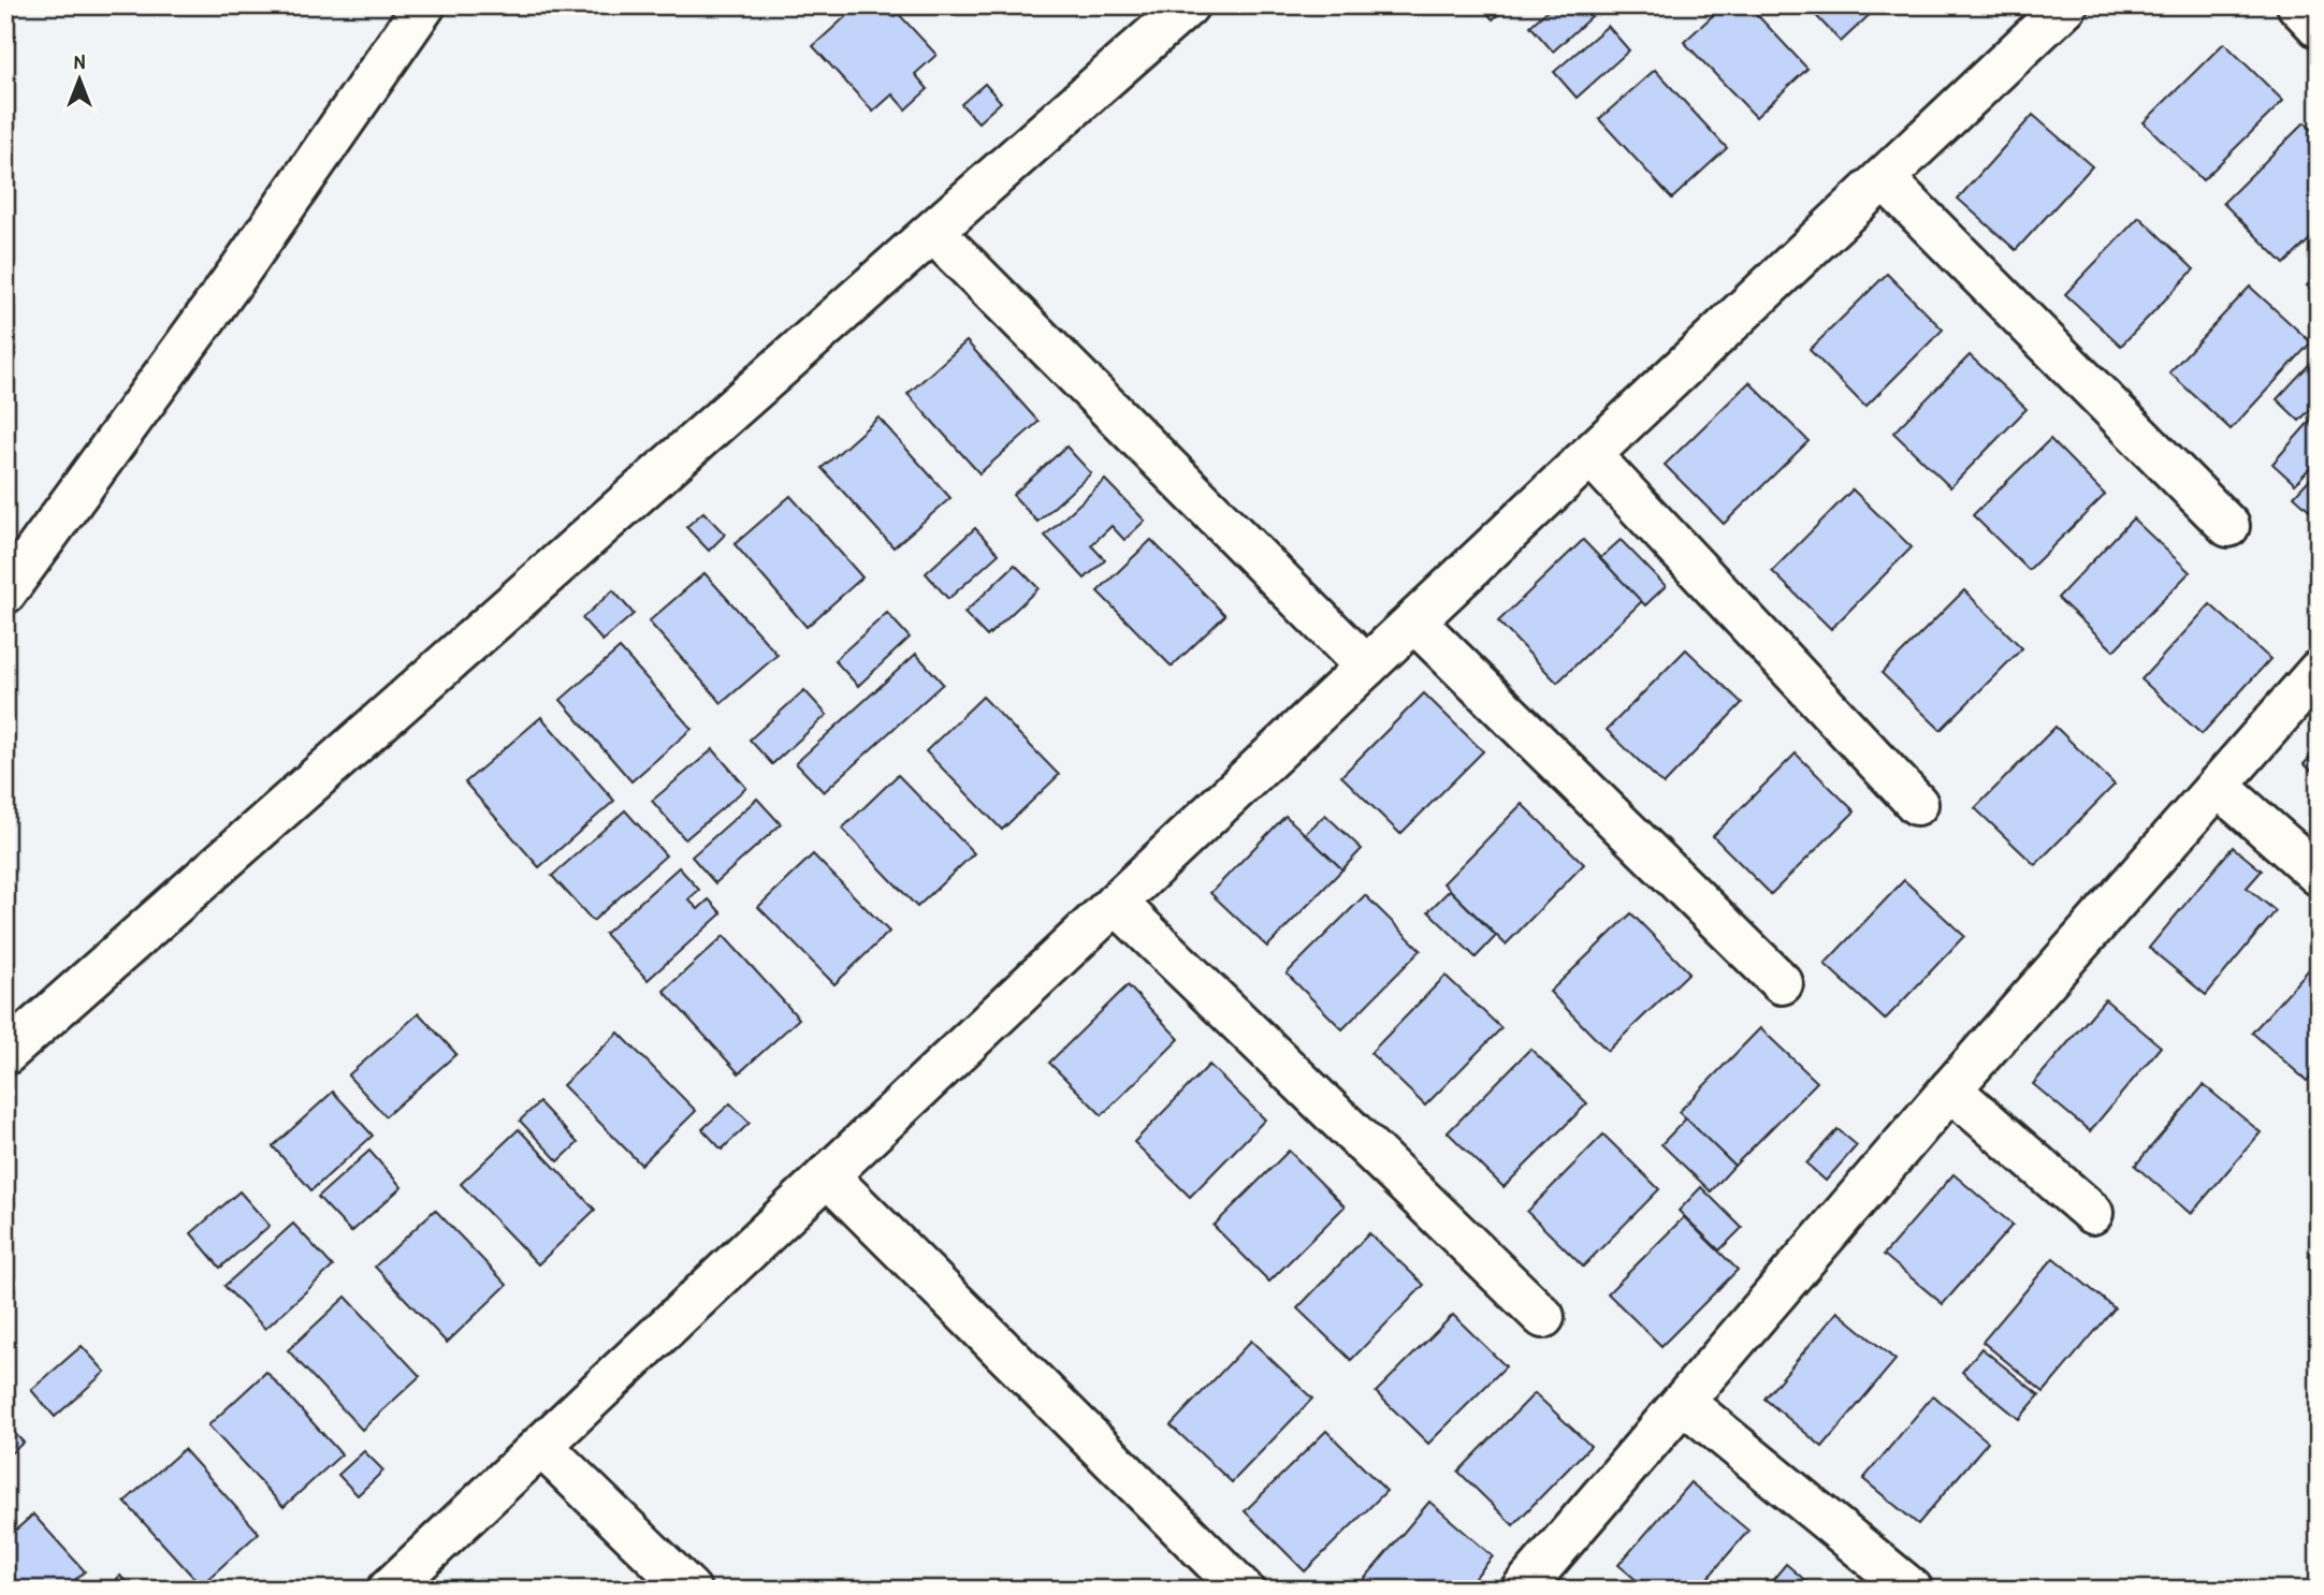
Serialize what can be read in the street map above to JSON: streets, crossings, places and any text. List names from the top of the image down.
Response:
{
  "north": "top"
}
